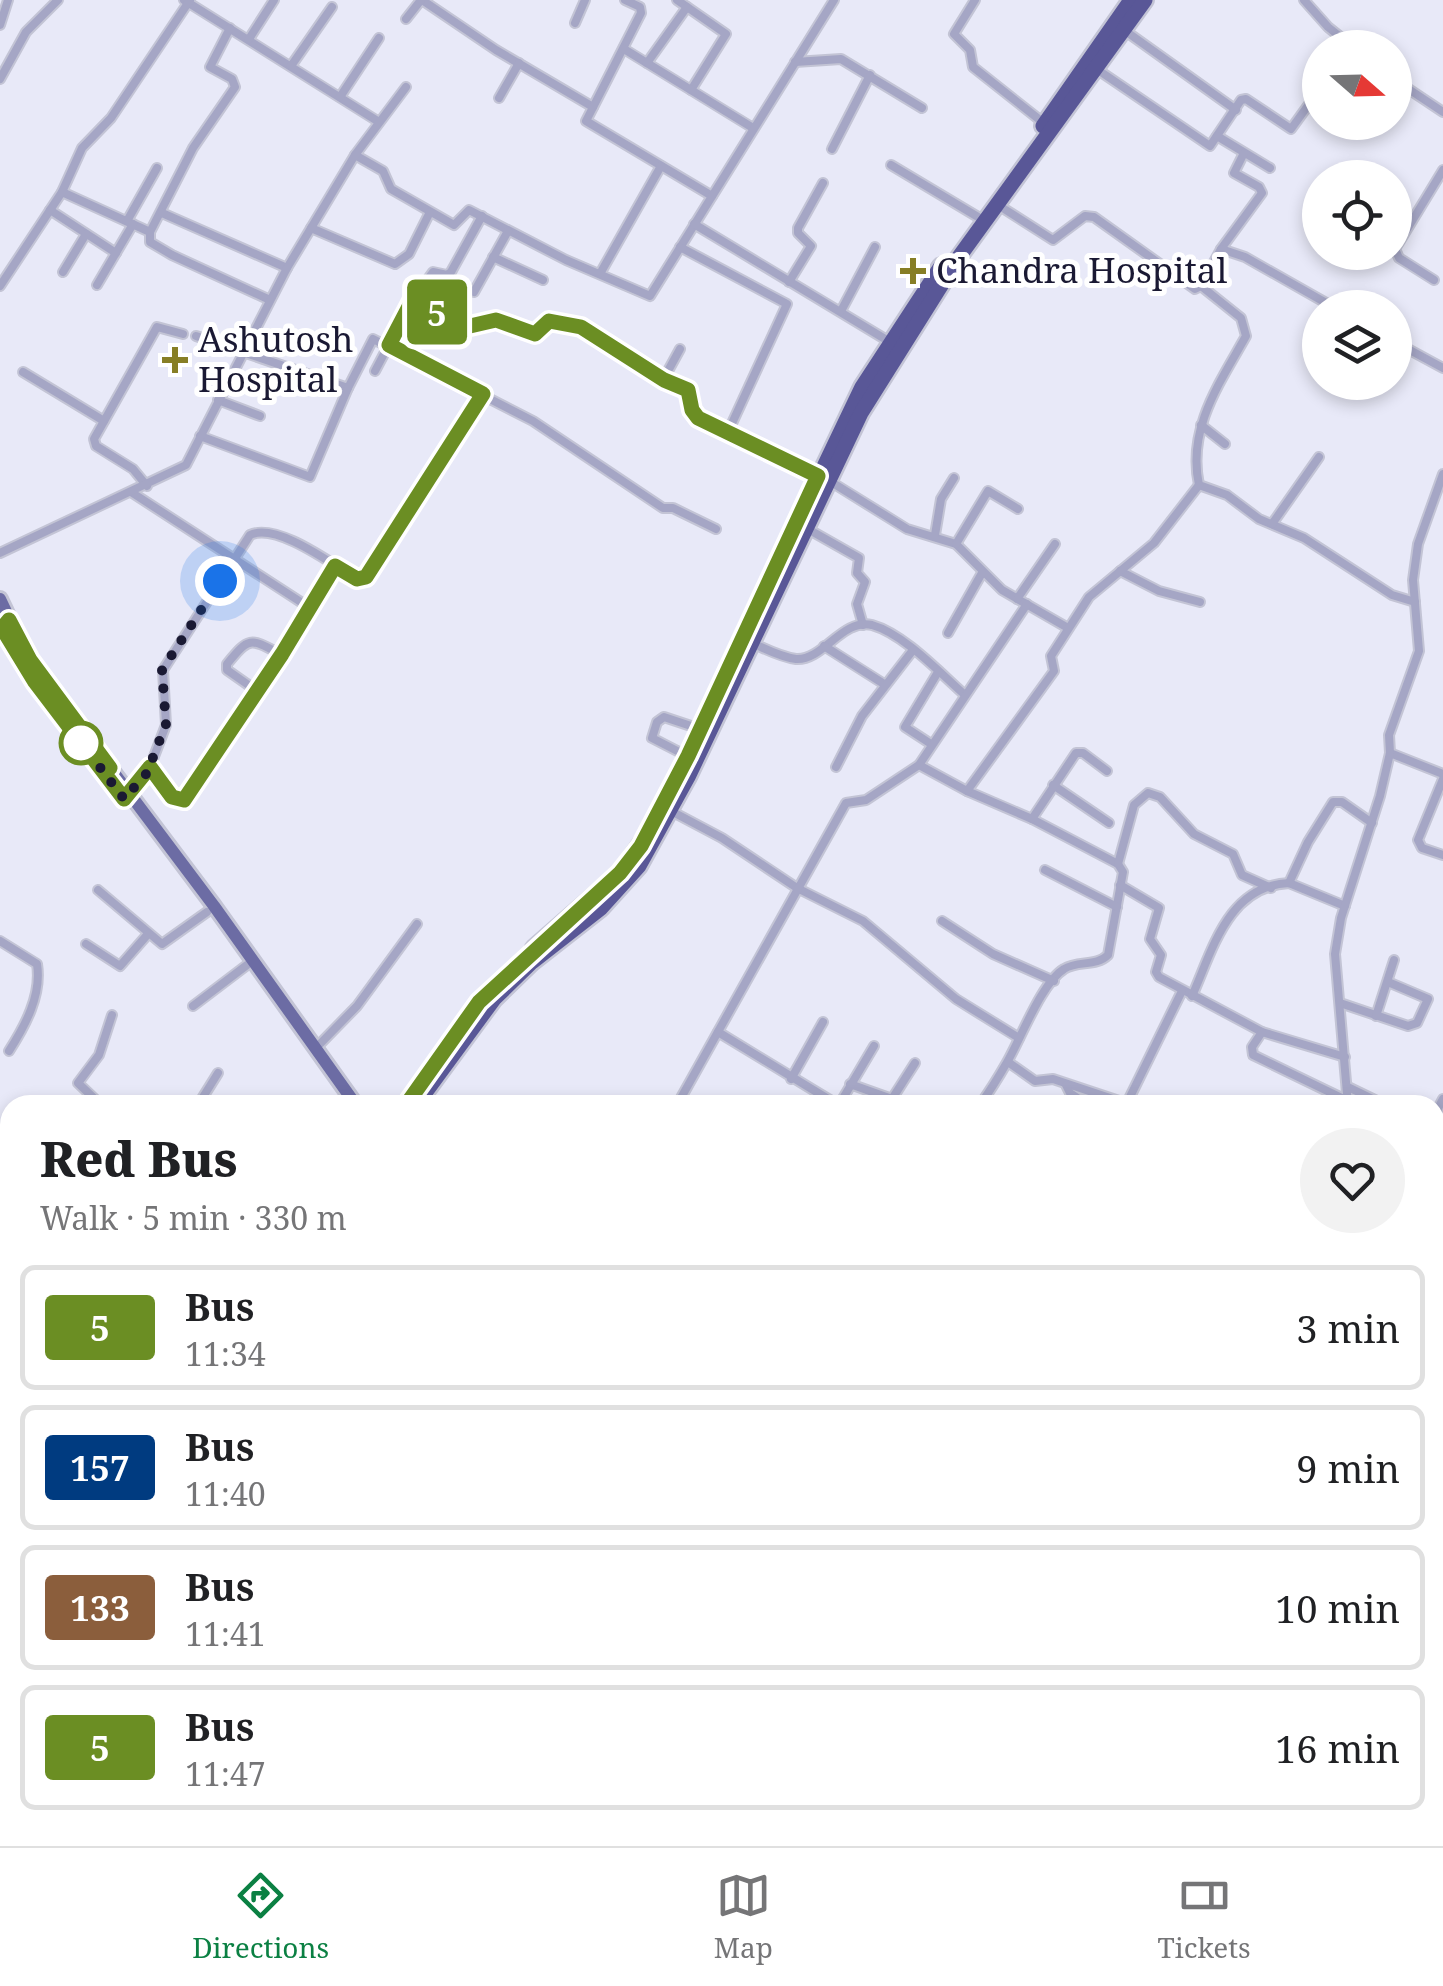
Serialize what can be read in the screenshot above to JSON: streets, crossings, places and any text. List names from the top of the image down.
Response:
{
  "places": {
    "health": ["Chandra Hospital", "Ashutosh Hospital"]
  },
  "lines": ["bus line 5"],
  "north": "right",
  "page": {
    "on_map": "5",
    "heading": ["Red Bus", "Walk · 5 min · 330 m"],
    "list": [
      {
        "mark": "5",
        "name": "Bus",
        "note": "11:34",
        "value": "3 min"
      },
      {
        "mark": "157",
        "name": "Bus",
        "note": "11:40",
        "value": "9 min"
      },
      {
        "mark": "133",
        "name": "Bus",
        "note": "11:41",
        "value": "10 min"
      },
      {
        "mark": "5",
        "name": "Bus",
        "note": "11:47",
        "value": "16 min"
      }
    ],
    "tabs": ["Directions", "Map", "Tickets"]
  }
}
